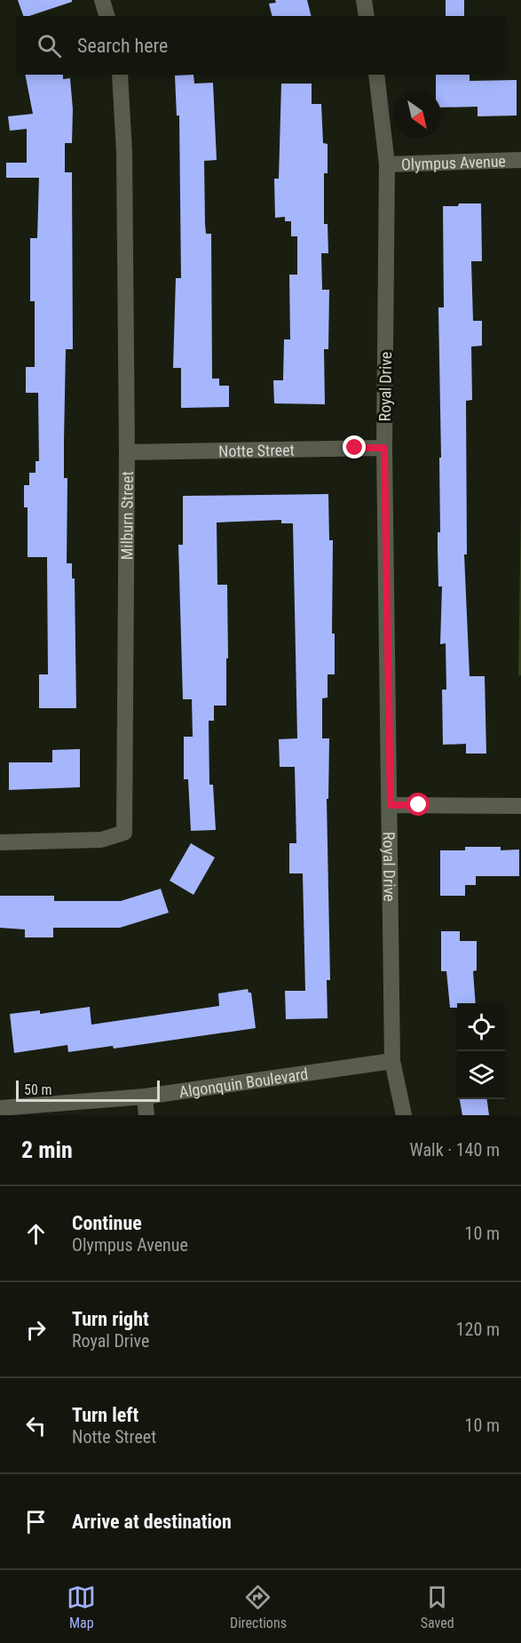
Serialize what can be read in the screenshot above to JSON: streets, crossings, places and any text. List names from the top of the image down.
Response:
{
  "streets": {
    "street": [
      "Olympus Avenue",
      "Royal Drive",
      "Notte Street",
      "Milburn Street",
      "Algonquin Boulevard"
    ]
  },
  "crossings": [
    ["Olympus Avenue", "Royal Drive"],
    ["Royal Drive", "Notte Street"],
    ["Royal Drive", "Algonquin Boulevard"],
    ["Notte Street", "Milburn Street"]
  ],
  "scale_bar": "50 m",
  "north": "bottom right",
  "page": {
    "search": "Search here",
    "scale": "50 m",
    "heading": ["2 min", "Walk · 140 m"],
    "list": [
      ["Continue", "Olympus Avenue", "10 m"],
      ["Turn right", "Royal Drive", "120 m"],
      ["Turn left", "Notte Street", "10 m"],
      "Arrive at destination"
    ],
    "nav": ["Map", "Directions", "Saved"]
  }
}
